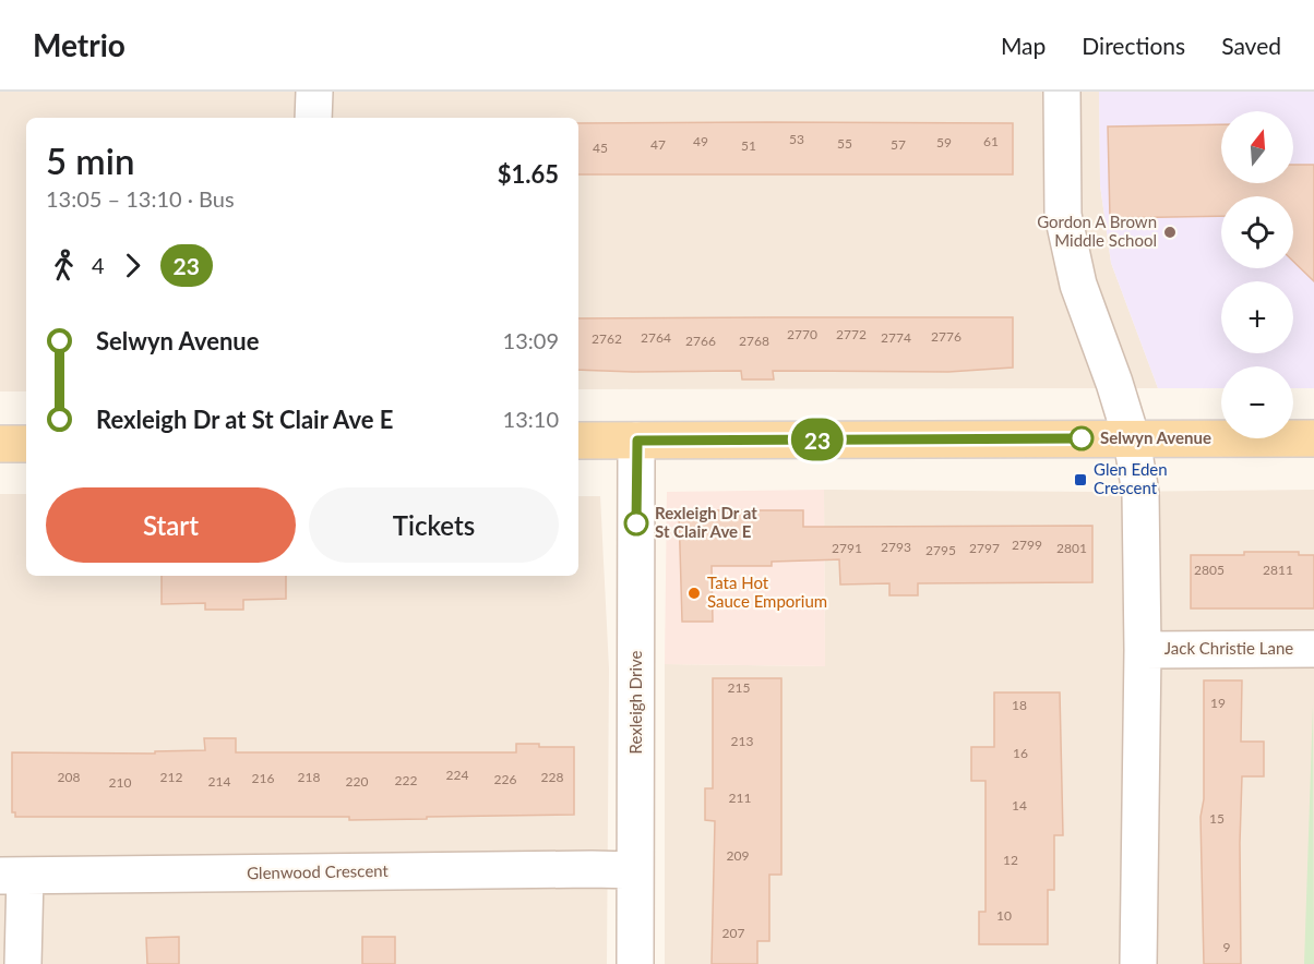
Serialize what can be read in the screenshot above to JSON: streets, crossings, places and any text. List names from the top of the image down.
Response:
{
  "streets": {
    "street": ["Jack Christie Lane", "Rexleigh Drive", "Glenwood Crescent"]
  },
  "crossings": [
    ["Rexleigh Drive", "Glenwood Crescent"]
  ],
  "places": {
    "other": [
      "Gordon A Brown Middle School",
      "Selwyn Avenue",
      "Rexleigh Dr at St Clair Ave E",
      "Tata Hot Sauce Emporium"
    ],
    "transit": ["Glen Eden Crescent"]
  },
  "lines": ["bus line 23"],
  "house_numbers": [
    "53",
    "49",
    "61",
    "59",
    "55",
    "47",
    "57",
    "51",
    "45",
    "2770",
    "2772",
    "2776",
    "2764",
    "2774",
    "2762",
    "2766",
    "2768",
    "2799",
    "2793",
    "2791",
    "2797",
    "2801",
    "2795",
    "2805",
    "2811",
    "215",
    "19",
    "18",
    "213",
    "16",
    "224",
    "208",
    "212",
    "218",
    "228",
    "216",
    "226",
    "222",
    "214",
    "220",
    "210",
    "211",
    "14",
    "15",
    "209",
    "12",
    "10",
    "207",
    "9"
  ],
  "north": "top",
  "page": {
    "header": "Metrio",
    "nav": ["Map", "Directions", "Saved"],
    "on_map": "23",
    "map_buttons": ["+", "−"],
    "heading": ["5 min", "13:05 – 13:10 · Bus", "$1.65"],
    "legs": ["4", "23"],
    "list": [
      {
        "name": "Selwyn Avenue",
        "value": "13:09"
      },
      {
        "name": "Rexleigh Dr at St Clair Ave E",
        "value": "13:10"
      }
    ],
    "buttons": ["Start", "Tickets"]
  }
}
